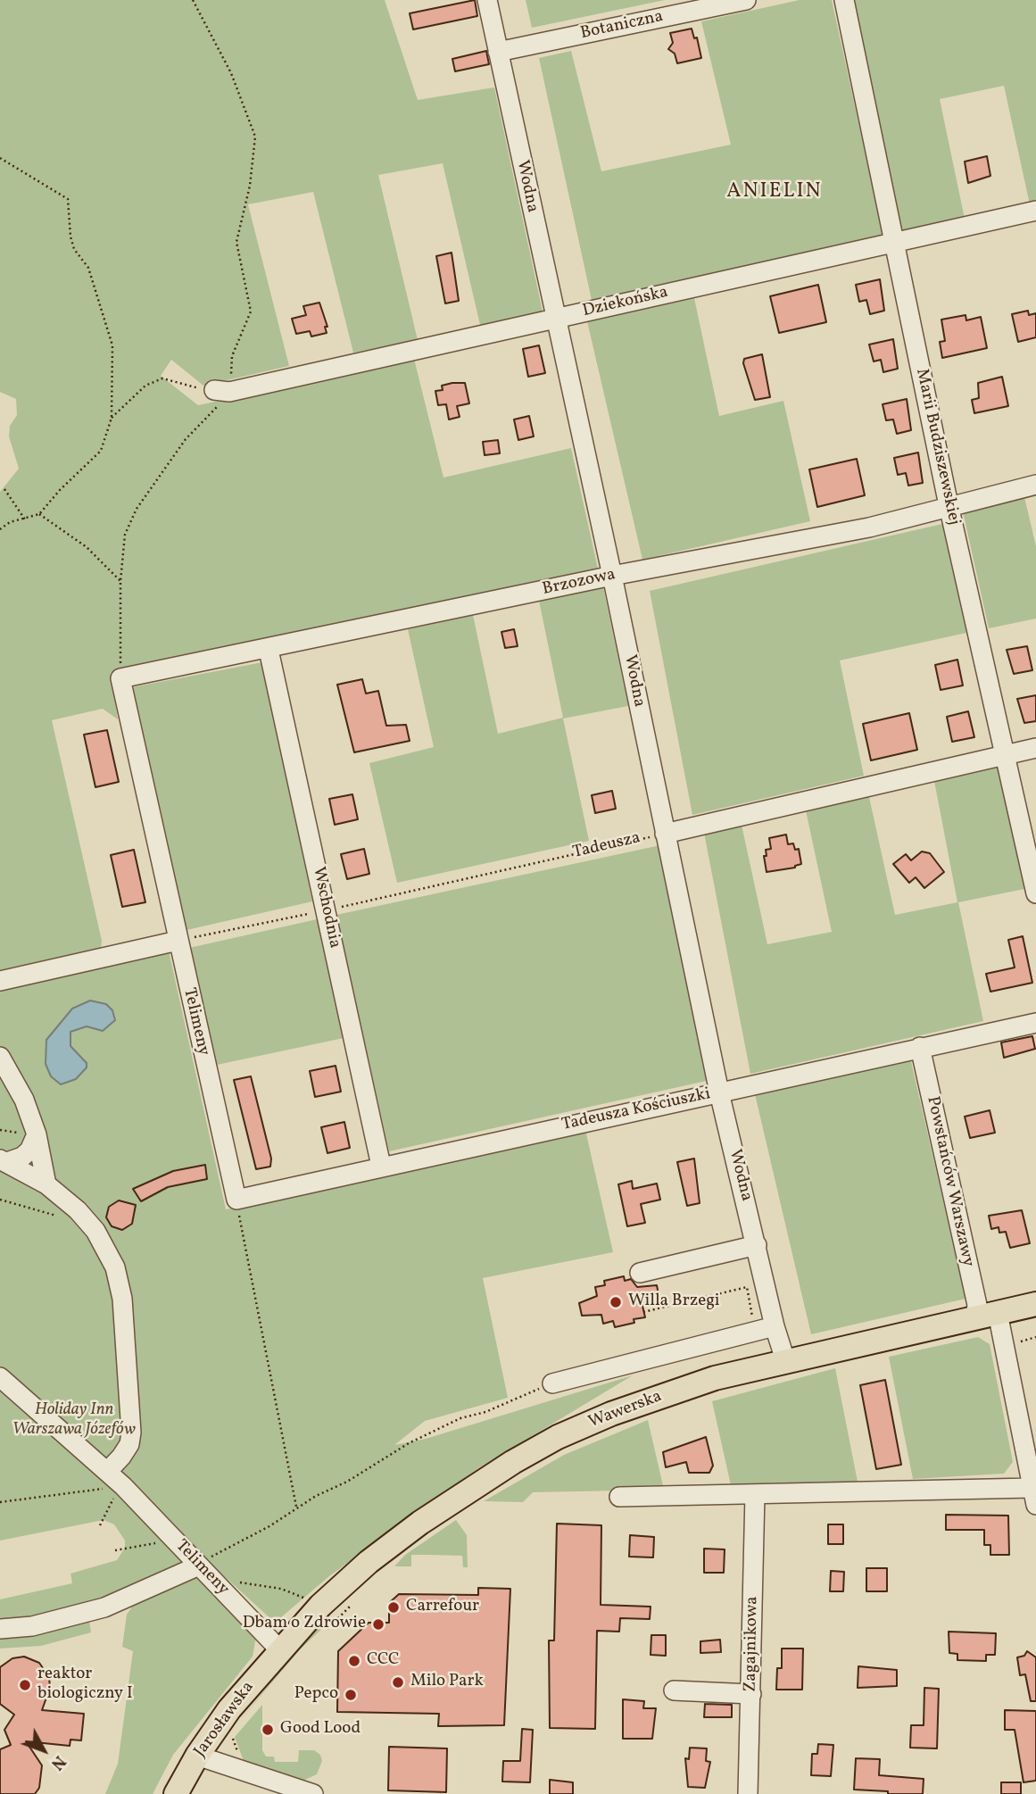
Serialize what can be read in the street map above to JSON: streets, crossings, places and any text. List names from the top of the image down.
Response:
{
  "streets": {
    "main road": ["Wawerska", "Jarosławska"],
    "street": [
      "Botaniczna",
      "Wodna",
      "Dziekońska",
      "Marii Budziszewskiej",
      "Brzozowa",
      "Tadeusza",
      "Wschodnia",
      "Telimeny",
      "Tadeusza Kościuszki",
      "Powstańców Warszawy",
      "Zagajnikowa"
    ]
  },
  "crossings": [
    ["Botaniczna", "Wodna"],
    ["Wodna", "Dziekońska"],
    ["Wodna", "Brzozowa"],
    ["Wodna", "Tadeusza"],
    ["Wodna", "Tadeusza Kościuszki"],
    ["Wodna", "Wawerska"],
    ["Dziekońska", "Marii Budziszewskiej"],
    ["Marii Budziszewskiej", "Brzozowa"],
    ["Marii Budziszewskiej", "Tadeusza"],
    ["Brzozowa", "Wschodnia"],
    ["Brzozowa", "Telimeny"],
    ["Tadeusza", "Wschodnia"],
    ["Tadeusza", "Telimeny"],
    ["Wschodnia", "Tadeusza Kościuszki"],
    ["Telimeny", "Tadeusza Kościuszki"],
    ["Telimeny", "Wawerska"],
    ["Telimeny", "Jarosławska"],
    ["Tadeusza Kościuszki", "Powstańców Warszawy"],
    ["Powstańców Warszawy", "Wawerska"],
    ["Wawerska", "Jarosławska"]
  ],
  "districts": ["ANIELIN"],
  "parks": ["Holiday Inn Warszawa Józefów"],
  "places": [
    "Willa Brzegi",
    "Carrefour",
    "Dbam o Zdrowie",
    "CCC",
    "Milo Park",
    "reaktor biologiczny I",
    "Pepco",
    "Good Lood"
  ],
  "north": "bottom right"
}
